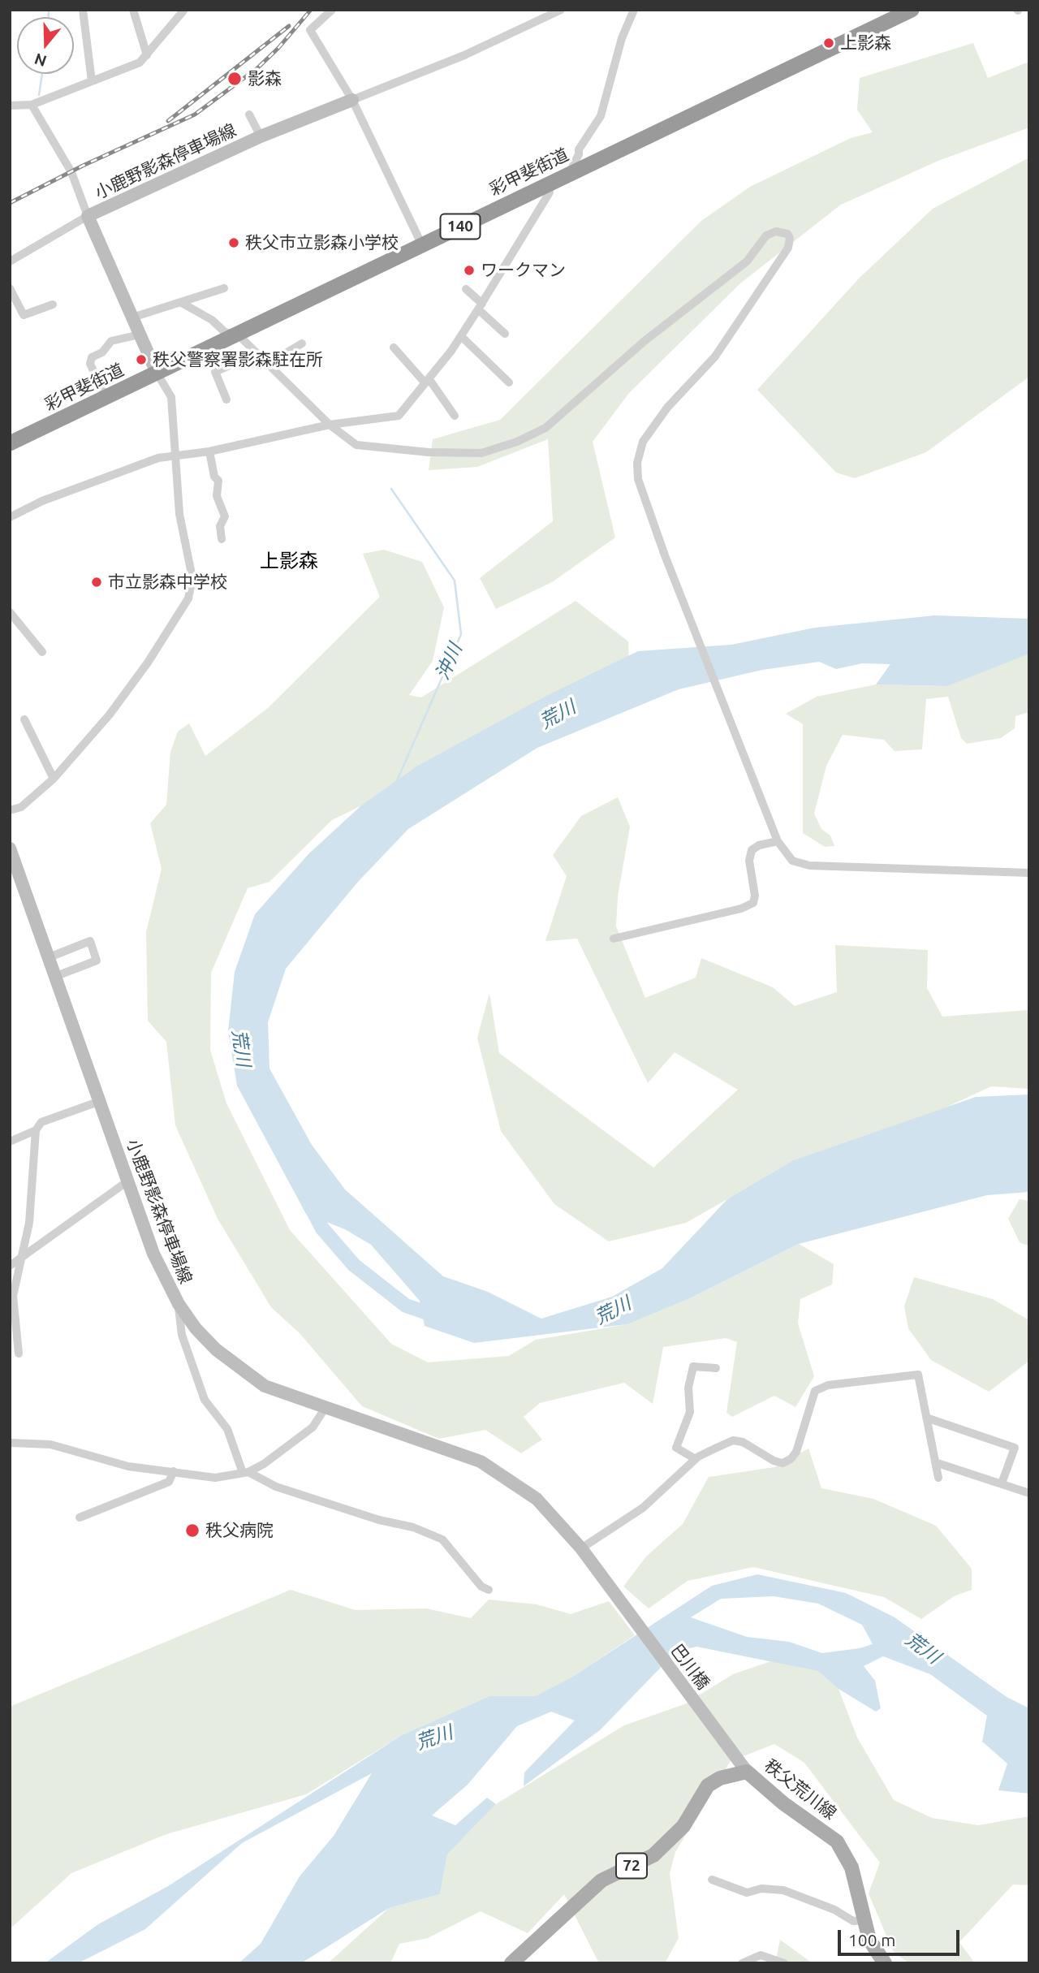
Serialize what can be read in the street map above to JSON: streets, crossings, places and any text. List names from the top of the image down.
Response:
{
  "streets": {
    "highway": ["彩甲斐街道", "140"],
    "main road": [
      "小鹿野影森停車場線",
      "巴川橋",
      "秩父荒川線",
      "72"
    ]
  },
  "crossings": [
    ["小鹿野影森停車場線", "彩甲斐街道"],
    ["小鹿野影森停車場線", "巴川橋"],
    ["巴川橋", "秩父荒川線"]
  ],
  "districts": ["上影森"],
  "water": ["沖川", "荒川"],
  "places": [
    "上影森",
    "影森",
    "秩父市立影森小学校",
    "ワークマン",
    "秩父警察署影森駐在所",
    "市立影森中学校",
    "秩父病院"
  ],
  "scale_bar": "100 m",
  "north": "bottom"
}
